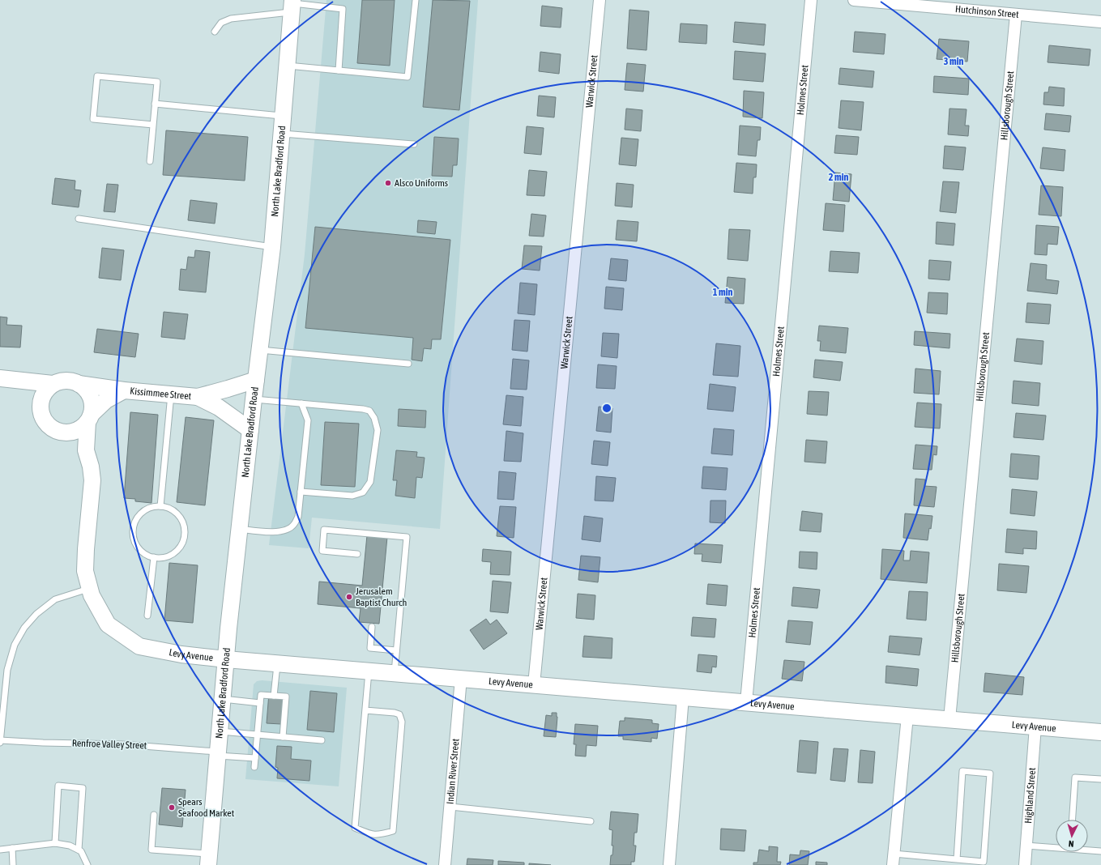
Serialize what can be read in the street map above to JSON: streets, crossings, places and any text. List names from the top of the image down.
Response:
{
  "streets": {
    "street": [
      "Hutchinson Street",
      "Warwick Street",
      "Holmes Street",
      "Hillsborough Street",
      "North Lake Bradford Road",
      "Kissimmee Street",
      "Levy Avenue",
      "Indian River Street",
      "Highland Street"
    ],
    "lane": ["Renfroe Valley Street"]
  },
  "crossings": [
    ["Hutchinson Street", "Hillsborough Street"],
    ["Warwick Street", "Levy Avenue"],
    ["Holmes Street", "Levy Avenue"],
    ["Hillsborough Street", "Levy Avenue"],
    ["North Lake Bradford Road", "Kissimmee Street"],
    ["North Lake Bradford Road", "Levy Avenue"],
    ["North Lake Bradford Road", "Renfroe Valley Street"],
    ["Kissimmee Street", "Levy Avenue"],
    ["Levy Avenue", "Indian River Street"],
    ["Levy Avenue", "Highland Street"]
  ],
  "places": ["Alsco Uniforms", "Jerusalem Baptist Church", "Spears Seafood Market"],
  "north": "bottom",
  "rings": ["3 min", "2 min", "1 min"]
}
